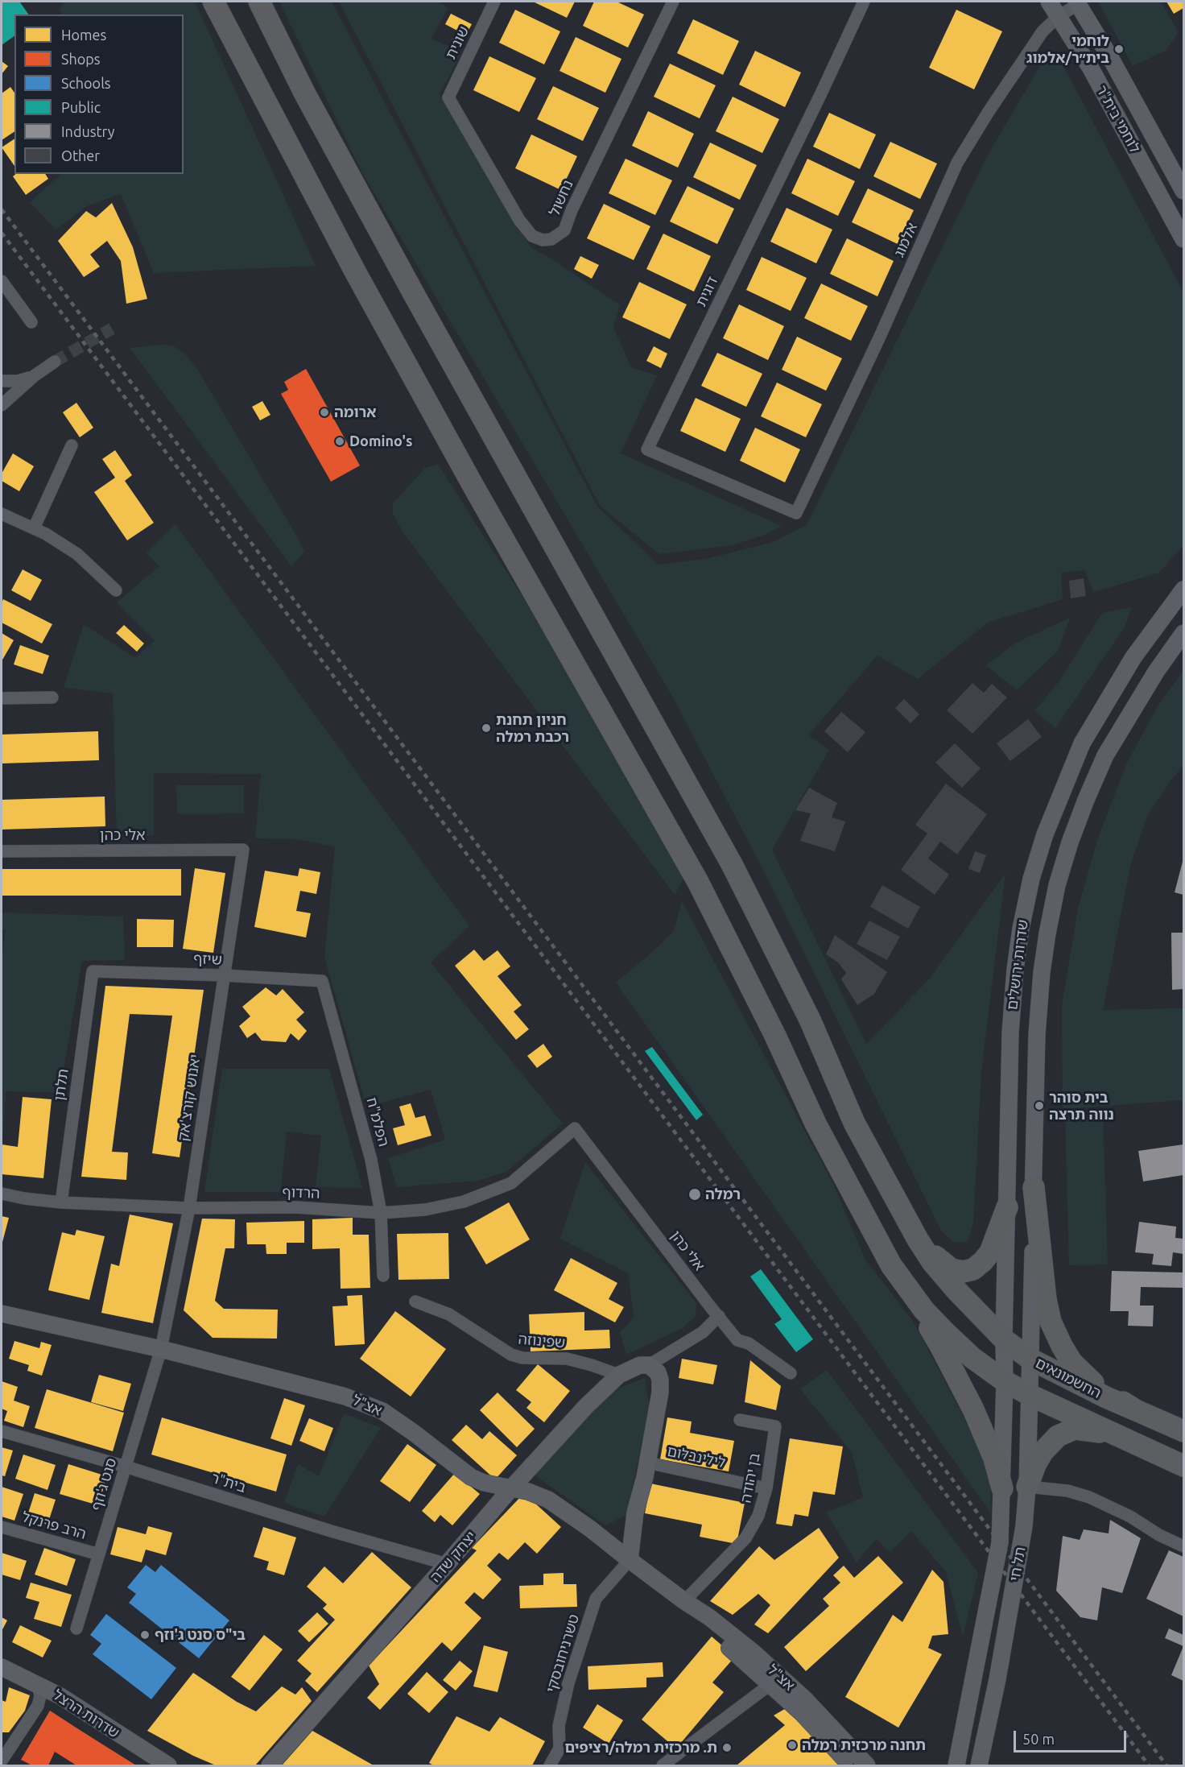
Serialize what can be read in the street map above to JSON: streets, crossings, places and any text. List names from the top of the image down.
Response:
{
  "streets": {
    "highway": ["החשמונאים"],
    "street": [
      "שונית",
      "לוחמי בית\"ר",
      "נחשול",
      "אלמוג",
      "דוגית",
      "אלי כהן",
      "שיזף",
      "שדרות ירושלים",
      "תלתן",
      "יאנוש קורצ'אק",
      "הפלמ\"ח",
      "הרדוף",
      "שפינוזה",
      "אצ\"ל",
      "לילינבלום",
      "בן יהודה",
      "בית\"ר",
      "סנט ג'וזף",
      "הרב פרנקל",
      "יצחק שדה",
      "תל חי",
      "טשרניחובסקי",
      "שדרות הרצל"
    ]
  },
  "crossings": [
    ["שונית", "נחשול"],
    ["לוחמי בית\"ר", "אלמוג"],
    ["אלמוג", "דוגית"],
    ["אלי כהן", "יאנוש קורצ'אק"],
    ["אלי כהן", "הרדוף"],
    ["שיזף", "תלתן"],
    ["שיזף", "יאנוש קורצ'אק"],
    ["שיזף", "הפלמ\"ח"],
    ["שדרות ירושלים", "החשמונאים"],
    ["שדרות ירושלים", "תל חי"],
    ["תלתן", "הרדוף"],
    ["יאנוש קורצ'אק", "הרדוף"],
    ["יאנוש קורצ'אק", "אצ\"ל"],
    ["יאנוש קורצ'אק", "סנט ג'וזף"],
    ["הפלמ\"ח", "הרדוף"],
    ["שפינוזה", "יצחק שדה"],
    ["החשמונאים", "תל חי"],
    ["אצ\"ל", "בן יהודה"],
    ["אצ\"ל", "סנט ג'וזף"],
    ["אצ\"ל", "יצחק שדה"],
    ["אצ\"ל", "טשרניחובסקי"],
    ["לילינבלום", "בן יהודה"],
    ["בית\"ר", "סנט ג'וזף"],
    ["בית\"ר", "יצחק שדה"],
    ["סנט ג'וזף", "הרב פרנקל"]
  ],
  "places": [
    "לוחמי בית״ר/אלמוג",
    "ארומה",
    "Domino's",
    "חניון תחנת רכבת רמלה",
    "בית סוהר נווה תרצה",
    "רמלה",
    "בי\"ס סנט ג'וזף",
    "תחנה מרכזית רמלה",
    "ת. מרכזית רמלה/רציפים"
  ],
  "legend": [
    "Homes",
    "Shops",
    "Schools",
    "Public",
    "Industry",
    "Other"
  ],
  "scale_bar": "50 m"
}
